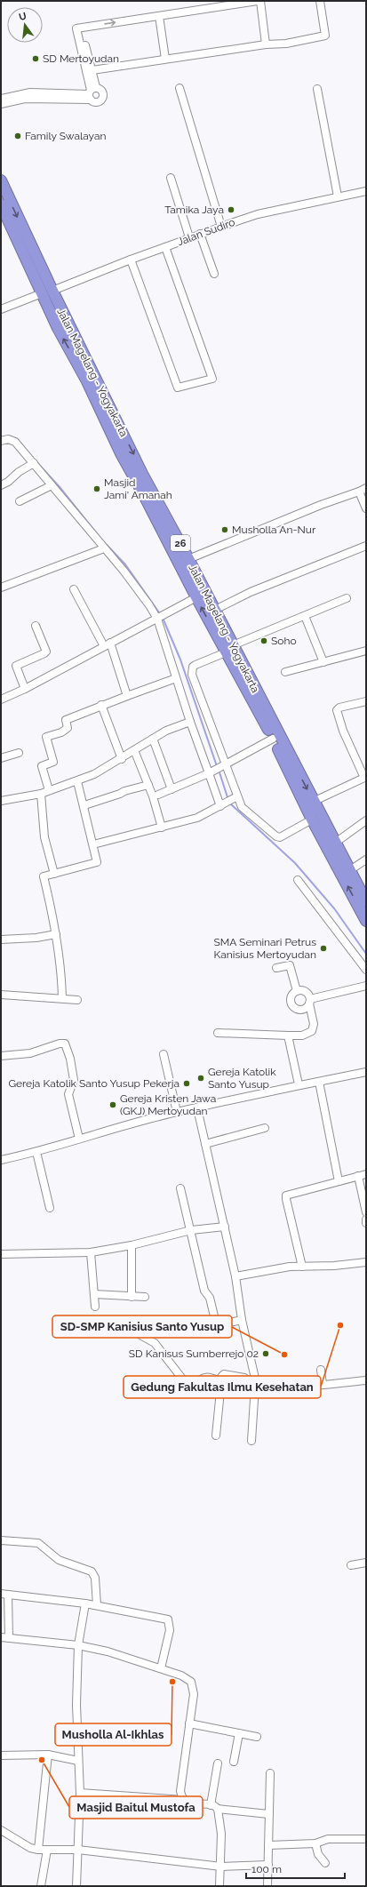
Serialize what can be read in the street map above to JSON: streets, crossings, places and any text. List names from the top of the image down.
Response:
{
  "streets": {
    "highway": ["Jalan Magelang - Yogyakarta", "26"],
    "street": ["Jalan Sudiro"]
  },
  "crossings": [
    ["Jalan Sudiro", "Jalan Magelang - Yogyakarta"]
  ],
  "places": [
    "SD Mertoyudan",
    "Family Swalayan",
    "Tamika Jaya",
    "Masjid Jami' Amanah",
    "Musholla An-Nur",
    "Soho",
    "SMA Seminari Petrus Kanisius Mertoyudan",
    "Gereja Katolik Santo Yusup",
    "Gereja Katolik Santo Yusup Pekerja",
    "Gereja Kristen Jawa (GKJ) Mertoyudan",
    "Gedung Fakultas Ilmu Kesehatan",
    "SD Kanisus Sumberrejo 02",
    "SD-SMP Kanisius Santo Yusup",
    "Musholla Al-Ikhlas",
    "Masjid Baitul Mustofa"
  ],
  "scale_bar": "100 m",
  "north": "top"
}
